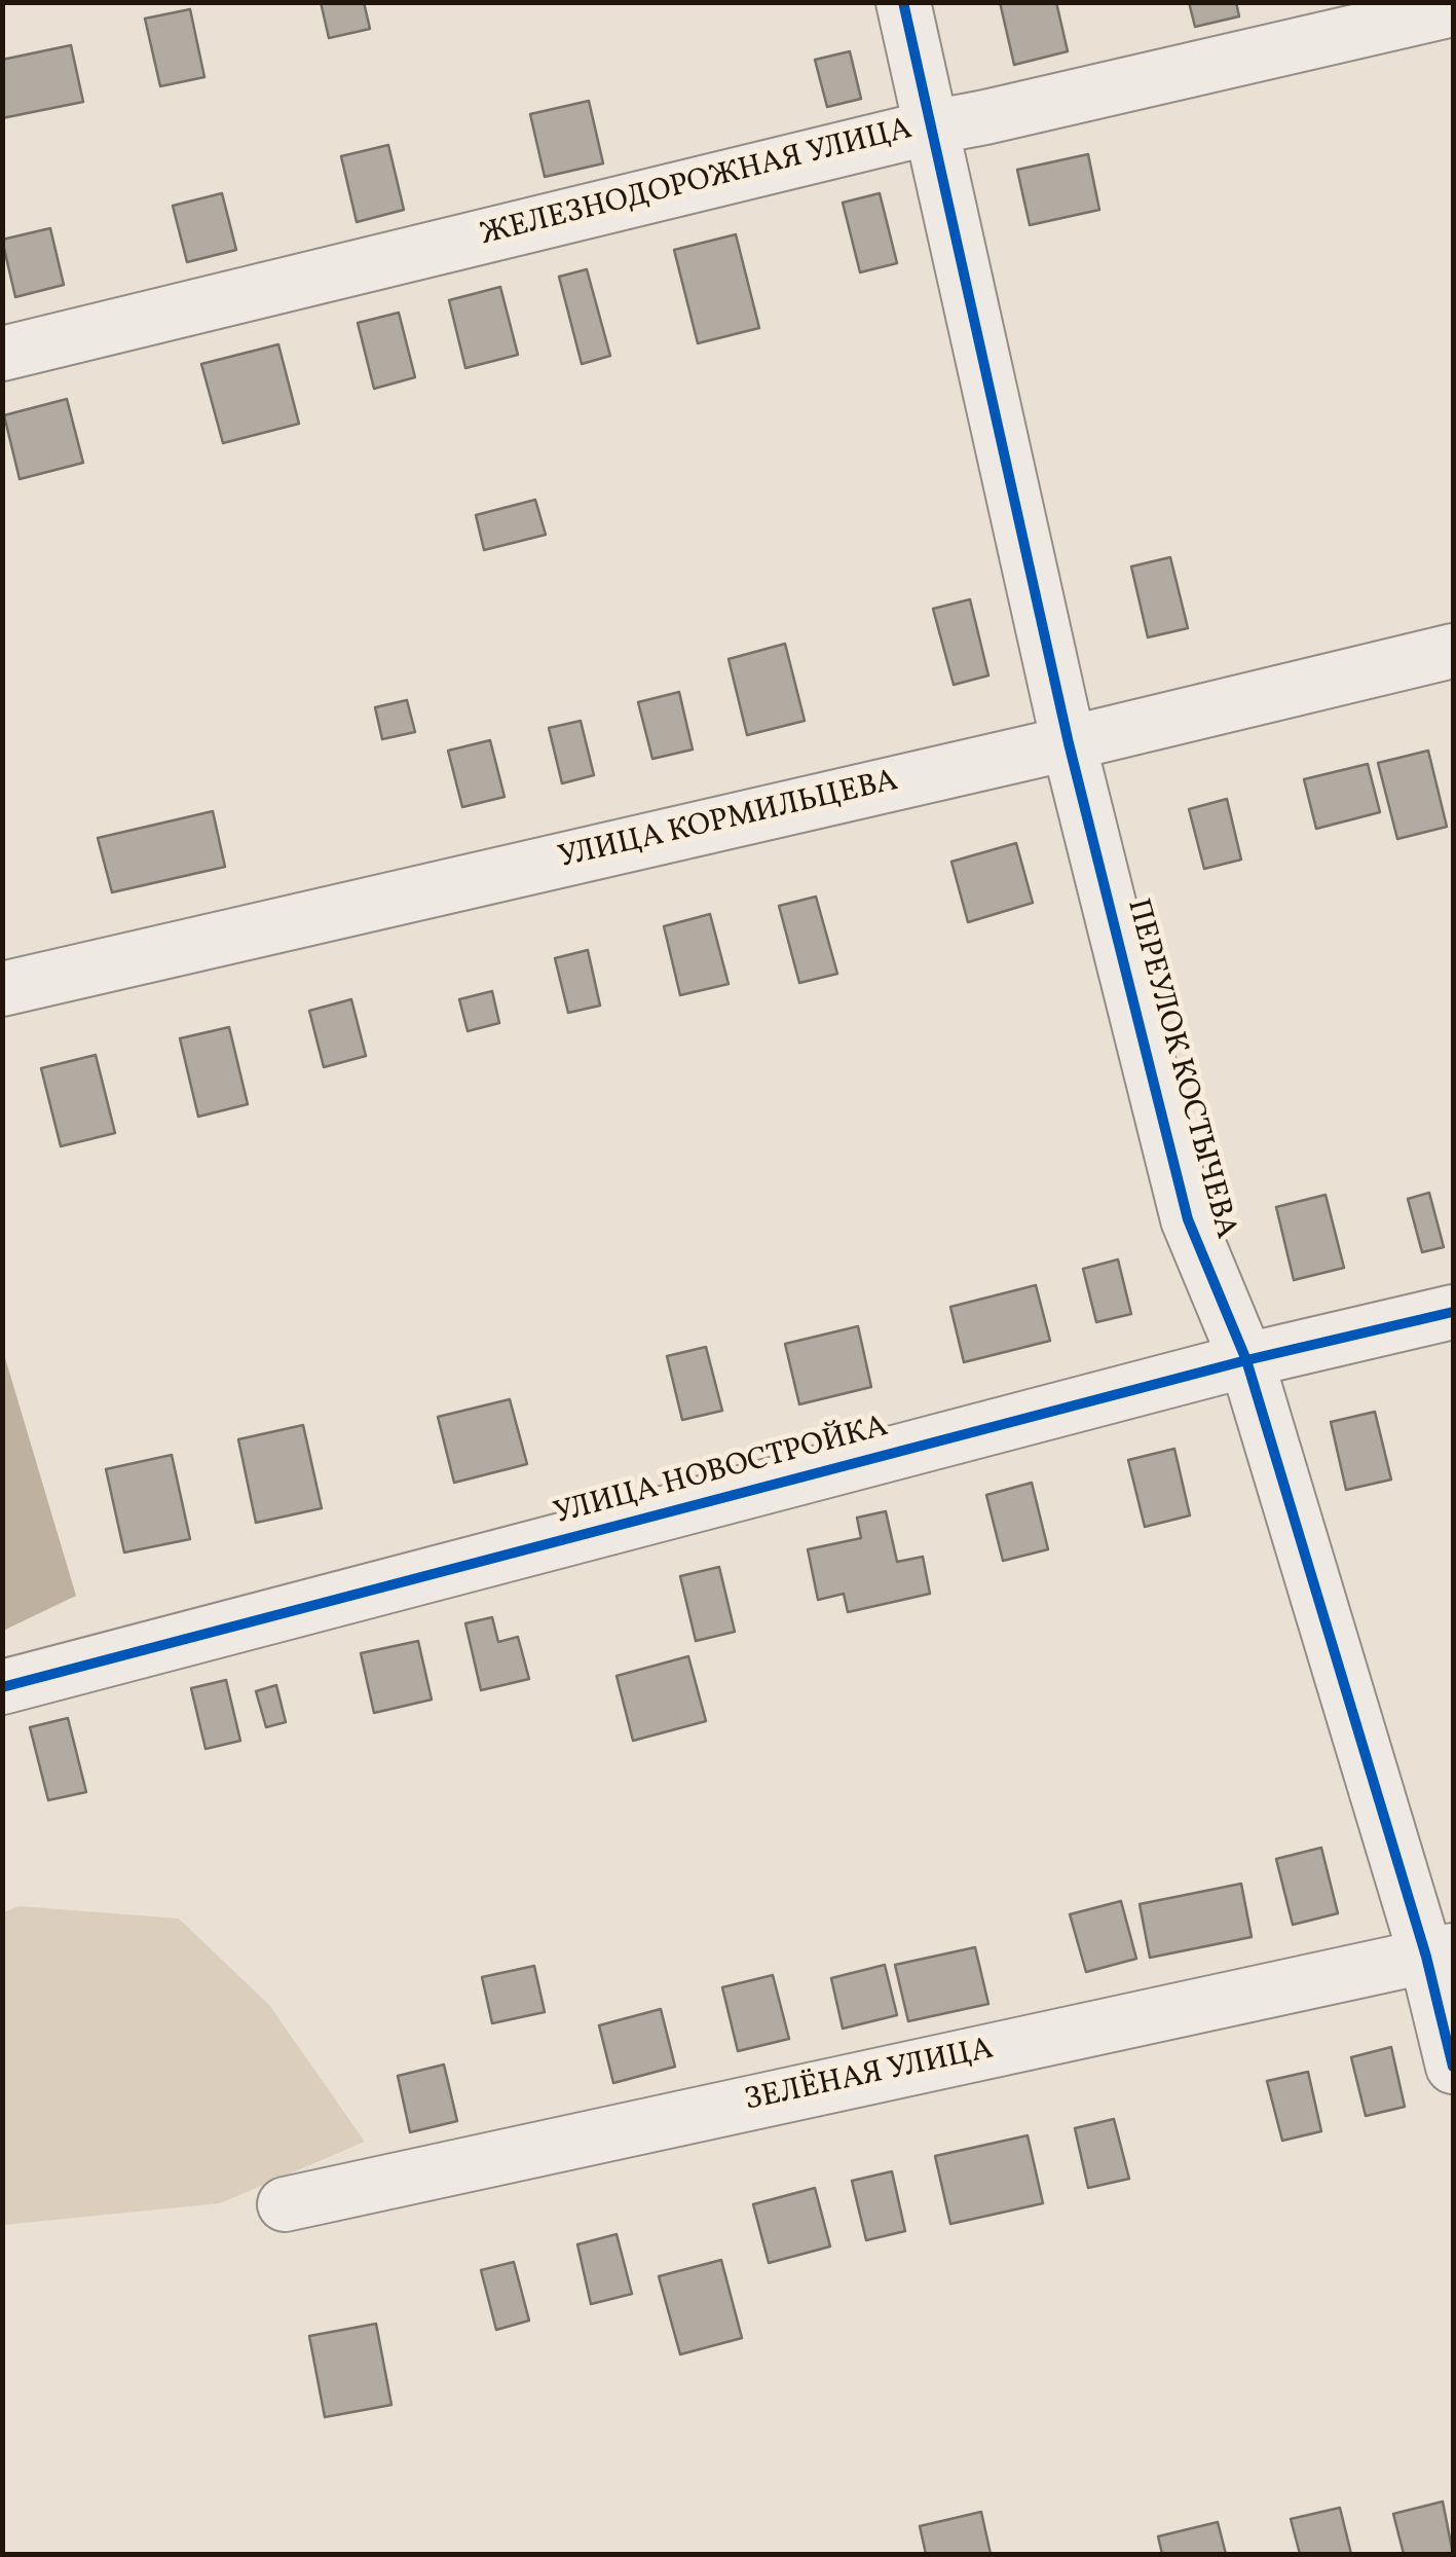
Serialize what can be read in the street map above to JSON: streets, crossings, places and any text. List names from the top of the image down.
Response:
{
  "streets": {
    "street": [
      "ЖЕЛЕЗНОДОРОЖНАЯ УЛИЦА",
      "УЛИЦА КОРМИЛЬЦЕВА",
      "ПЕРЕУЛОК КОСТЫЧЕВА",
      "УЛИЦА НОВОСТРОЙКА",
      "ЗЕЛЁНАЯ УЛИЦА"
    ]
  },
  "crossings": [
    ["ЖЕЛЕЗНОДОРОЖНАЯ УЛИЦА", "ПЕРЕУЛОК КОСТЫЧЕВА"],
    ["УЛИЦА КОРМИЛЬЦЕВА", "ПЕРЕУЛОК КОСТЫЧЕВА"],
    ["ПЕРЕУЛОК КОСТЫЧЕВА", "УЛИЦА НОВОСТРОЙКА"],
    ["ПЕРЕУЛОК КОСТЫЧЕВА", "ЗЕЛЁНАЯ УЛИЦА"]
  ]
}
